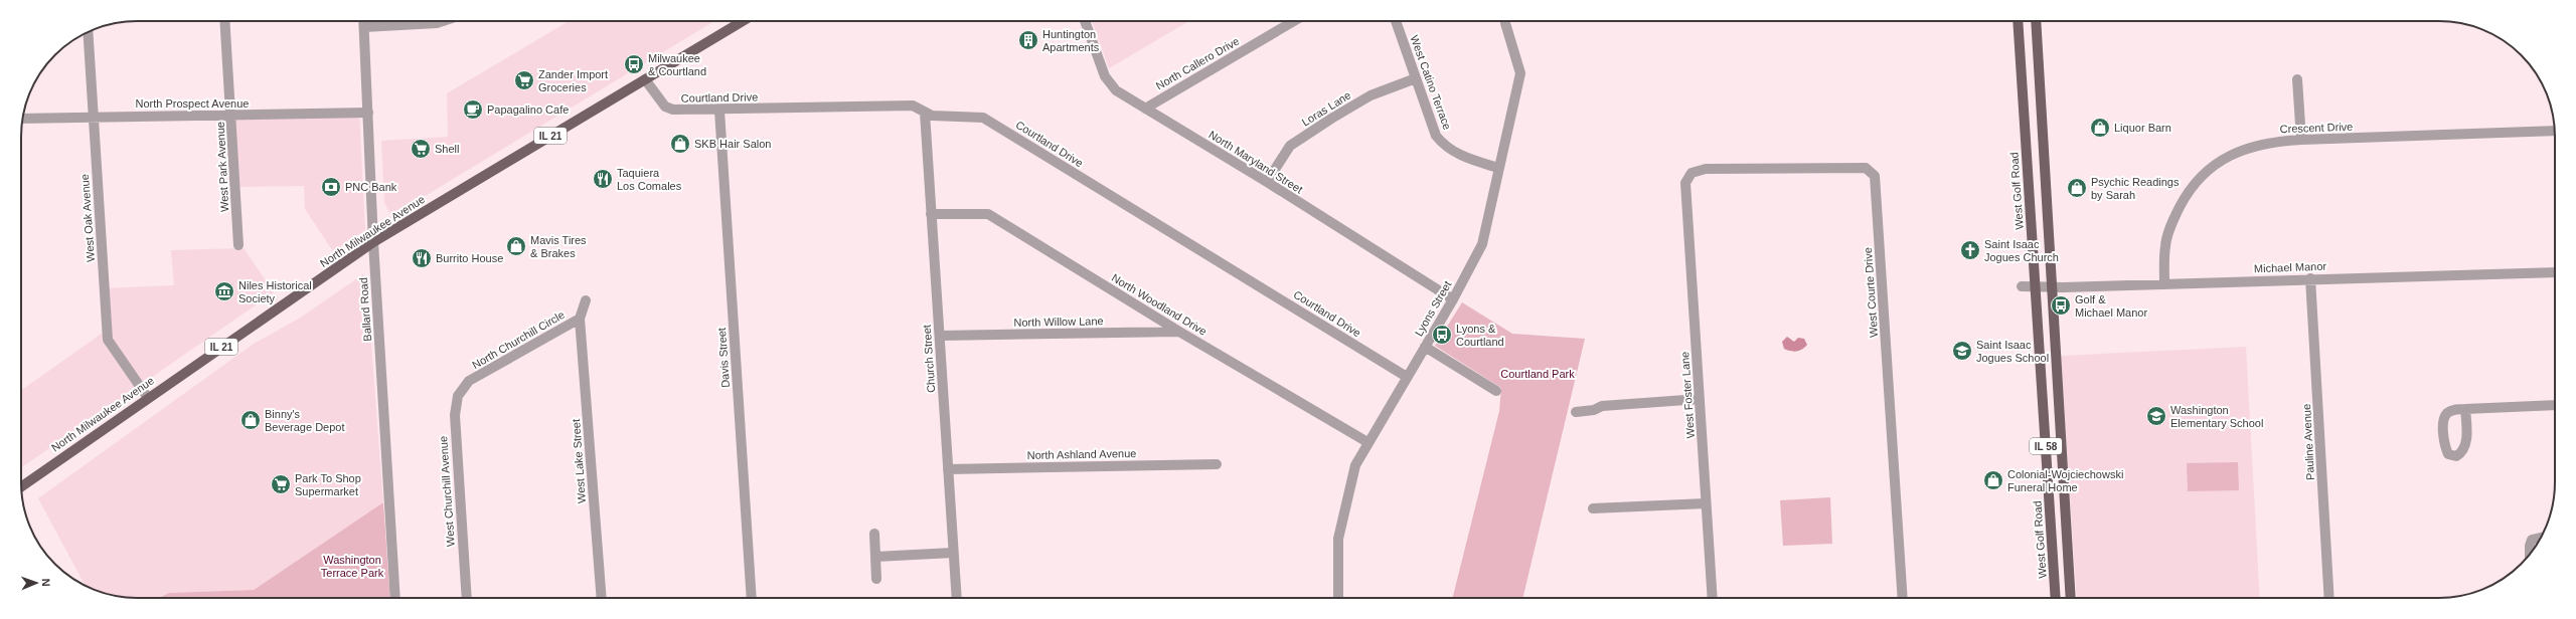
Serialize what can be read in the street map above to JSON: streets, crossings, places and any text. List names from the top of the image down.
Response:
{
  "streets": {
    "main road": [
      "IL 21",
      "West Golf Road",
      "North Milwaukee Avenue",
      "IL 58"
    ],
    "street": [
      "North Callero Drive",
      "West Catino Terrace",
      "Courtland Drive",
      "North Prospect Avenue",
      "Loras Lane",
      "Crescent Drive",
      "North Maryland Street",
      "West Park Avenue",
      "West Oak Avenue",
      "Michael Manor",
      "West Courte Drive",
      "North Woodland Drive",
      "Lyons Street",
      "Ballard Road",
      "North Willow Lane",
      "North Churchill Circle",
      "Davis Street",
      "Church Street",
      "West Foster Lane",
      "Pauline Avenue",
      "North Ashland Avenue",
      "West Lake Street",
      "West Churchill Avenue"
    ]
  },
  "crossings": [
    ["North Callero Drive", "North Maryland Street"],
    ["West Catino Terrace", "Loras Lane"],
    ["West Catino Terrace", "Lyons Street"],
    ["Courtland Drive", "North Milwaukee Avenue"],
    ["Courtland Drive", "Lyons Street"],
    ["Courtland Drive", "Davis Street"],
    ["Courtland Drive", "Church Street"],
    ["North Prospect Avenue", "West Park Avenue"],
    ["North Prospect Avenue", "West Oak Avenue"],
    ["North Prospect Avenue", "Ballard Road"],
    ["Loras Lane", "North Maryland Street"],
    ["Crescent Drive", "Michael Manor"],
    ["North Maryland Street", "Lyons Street"],
    ["West Golf Road", "Michael Manor"],
    ["West Oak Avenue", "North Milwaukee Avenue"],
    ["North Milwaukee Avenue", "Ballard Road"],
    ["Michael Manor", "Pauline Avenue"],
    ["Michael Manor", "IL 58"],
    ["West Courte Drive", "West Foster Lane"],
    ["North Woodland Drive", "Lyons Street"],
    ["North Woodland Drive", "North Willow Lane"],
    ["North Woodland Drive", "Church Street"],
    ["North Willow Lane", "Church Street"],
    ["North Churchill Circle", "West Lake Street"],
    ["North Churchill Circle", "West Churchill Avenue"],
    ["Church Street", "North Ashland Avenue"]
  ],
  "parks": ["Courtland Park", "Washington Terrace Park"],
  "places": {
    "building": ["Huntington Apartments"],
    "bus stop": ["Milwaukee & Courtland", "Golf & Michael Manor", "Lyons & Courtland"],
    "supermarket": ["Zander Import Groceries", "Shell", "Park To Shop Supermarket"],
    "cafe": ["Papagalino Cafe"],
    "shop": [
      "Liquor Barn",
      "SKB Hair Salon",
      "Psychic Readings by Sarah",
      "Mavis Tires & Brakes",
      "Binny's Beverage Depot",
      "Colonial-Wojciechowski Funeral Home"
    ],
    "restaurant": ["Taquiera Los Comales", "Burrito House"],
    "bank": ["PNC Bank"],
    "church": ["Saint Isaac Jogues Church"],
    "museum": ["Niles Historical Society"],
    "school or university": ["Saint Isaac Jogues School", "Washington Elementary School"]
  },
  "north": "right"
}
